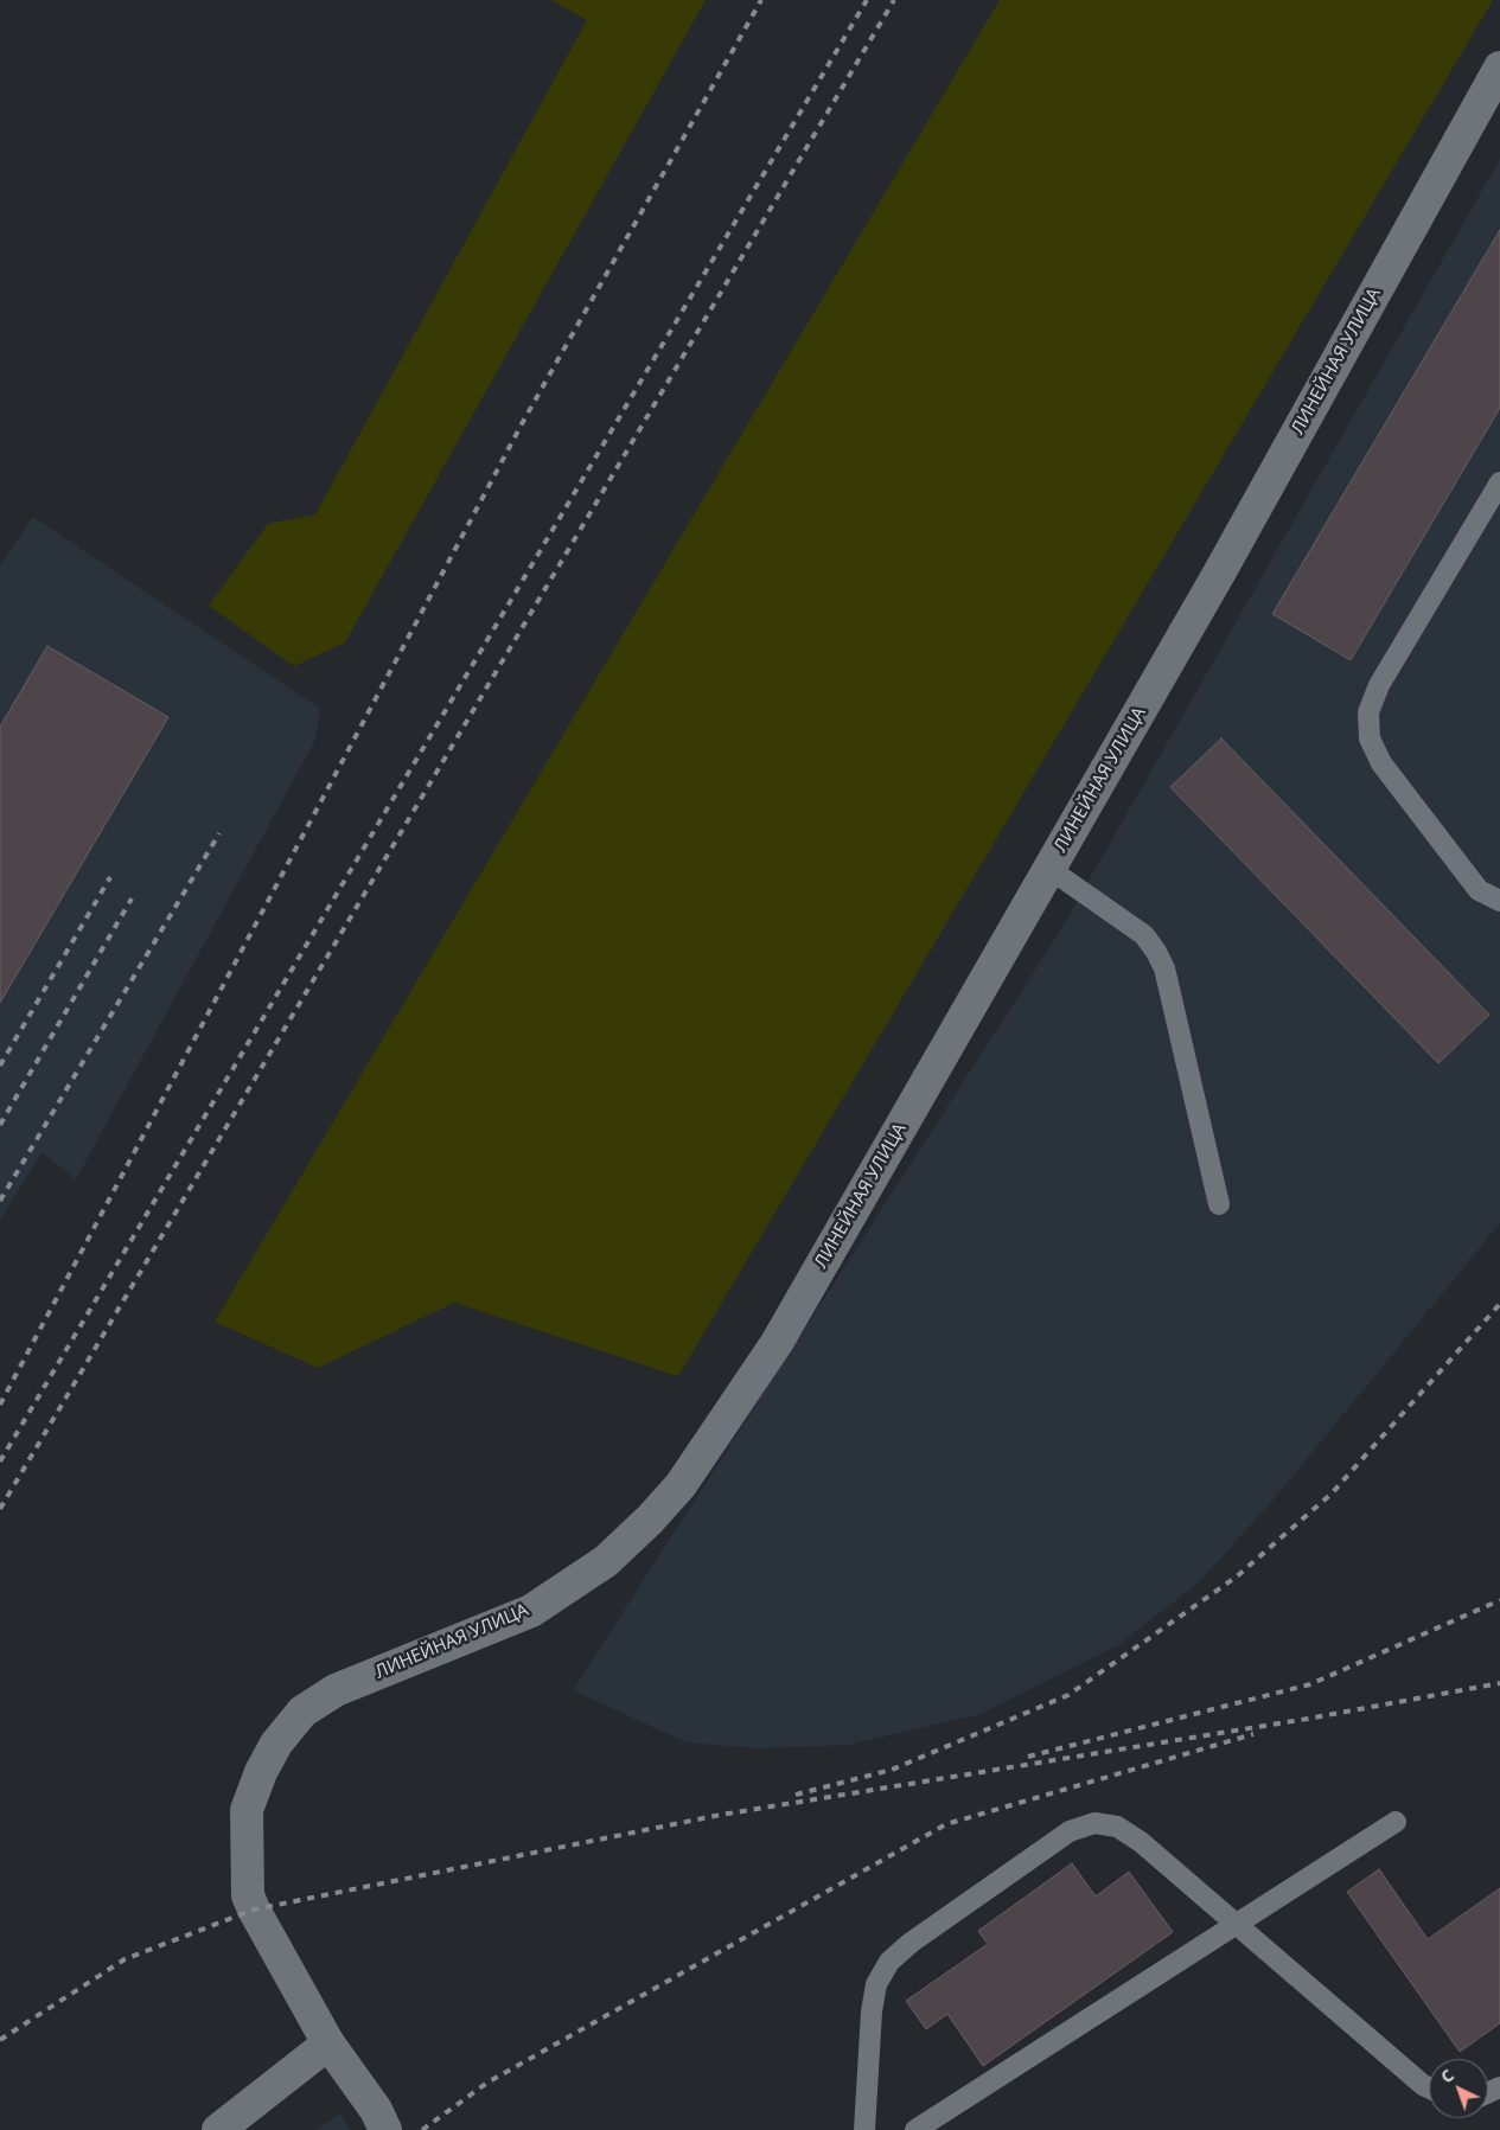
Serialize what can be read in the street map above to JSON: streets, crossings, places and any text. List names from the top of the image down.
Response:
{
  "streets": {
    "street": ["ЛИНЕЙНАЯ УЛИЦА"]
  },
  "north": "top left"
}
